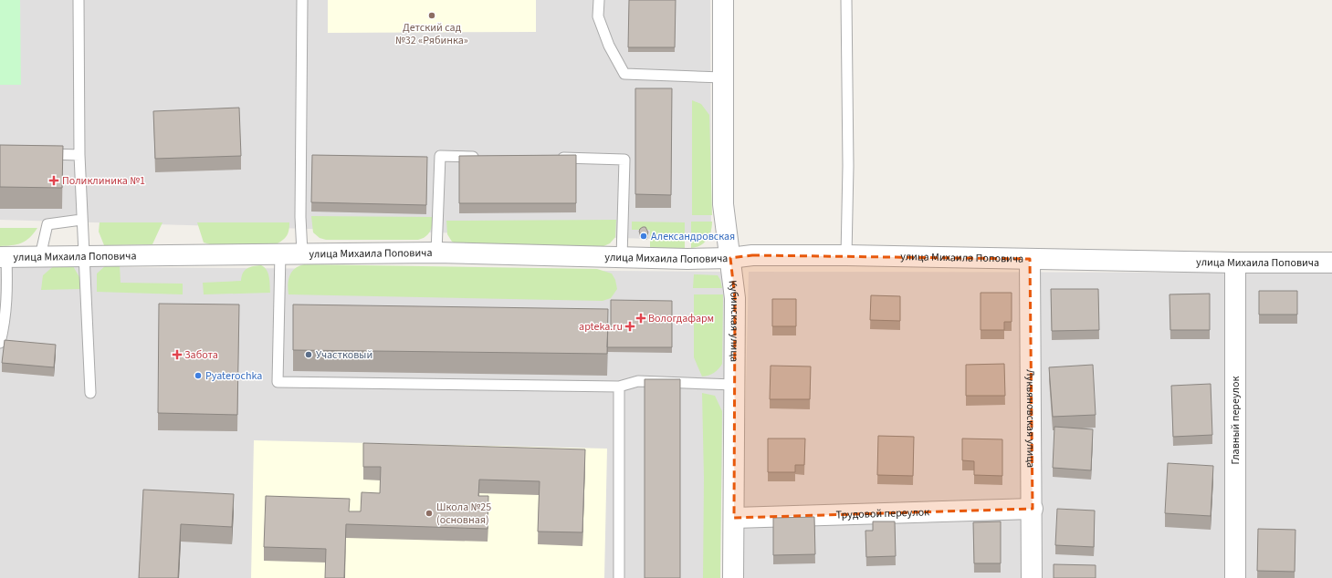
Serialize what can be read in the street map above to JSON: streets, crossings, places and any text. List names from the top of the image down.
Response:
{
  "streets": {
    "street": [
      "улица Михаила Поповича",
      "Кубинская улица",
      "Лукьяновская улица",
      "Главный переулок",
      "Трудовой переулок"
    ]
  },
  "crossings": [
    ["улица Михаила Поповича", "Кубинская улица"],
    ["улица Михаила Поповича", "Лукьяновская улица"],
    ["улица Михаила Поповича", "Главный переулок"],
    ["Кубинская улица", "Трудовой переулок"],
    ["Лукьяновская улица", "Трудовой переулок"]
  ],
  "places": {
    "other": [
      "Детский сад №32 «Рябинка»",
      "Александровская",
      "Участковый",
      "Pyaterochka",
      "Школа №25 (основная)"
    ],
    "health": [
      "Поликлиника №1",
      "Вологдафарм",
      "apteka.ru",
      "Забота"
    ]
  }
}
